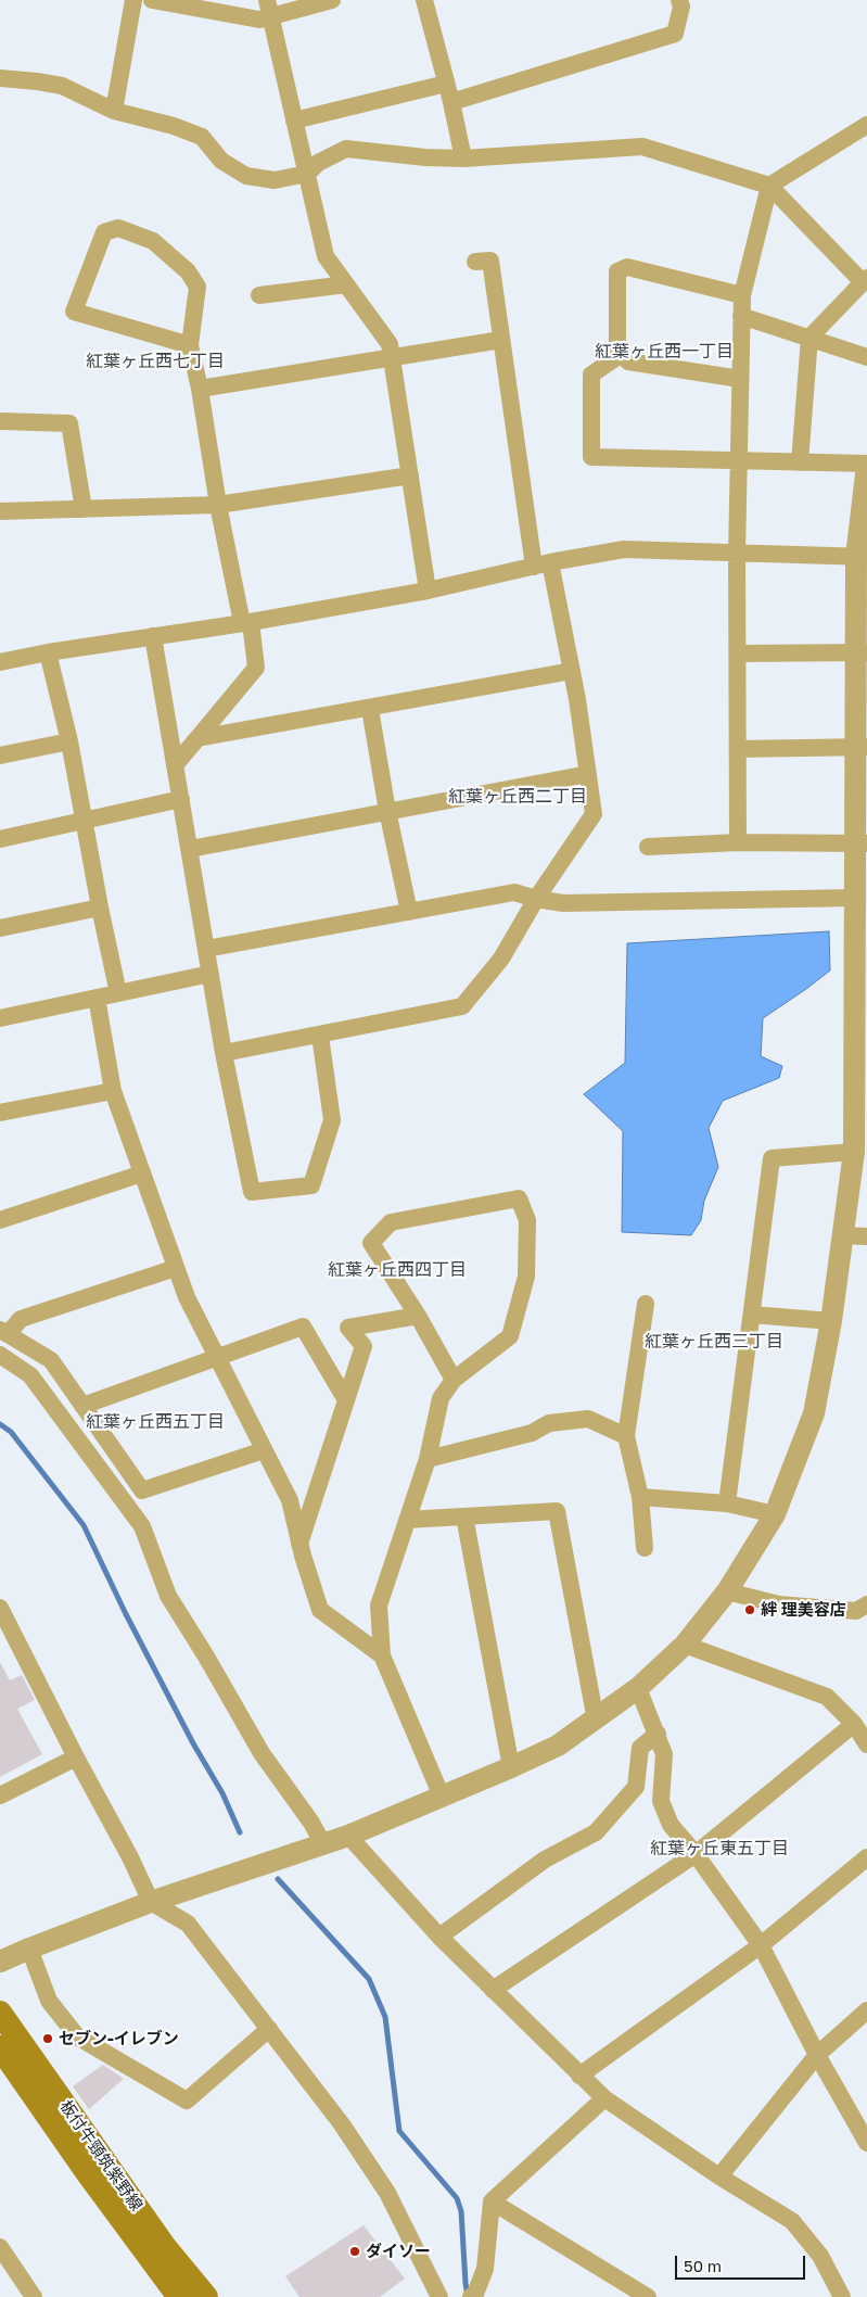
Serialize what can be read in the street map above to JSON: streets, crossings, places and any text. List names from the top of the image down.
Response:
{
  "streets": {
    "main road": ["板付牛頸筑紫野線"]
  },
  "districts": [
    "紅葉ヶ丘西一丁目",
    "紅葉ヶ丘西七丁目",
    "紅葉ヶ丘西二丁目",
    "紅葉ヶ丘西四丁目",
    "紅葉ヶ丘西三丁目",
    "紅葉ヶ丘西五丁目",
    "紅葉ヶ丘東五丁目"
  ],
  "places": ["絆 理美容店", "セブン-イレブン", "ダイソー"],
  "scale_bar": "50 m"
}
